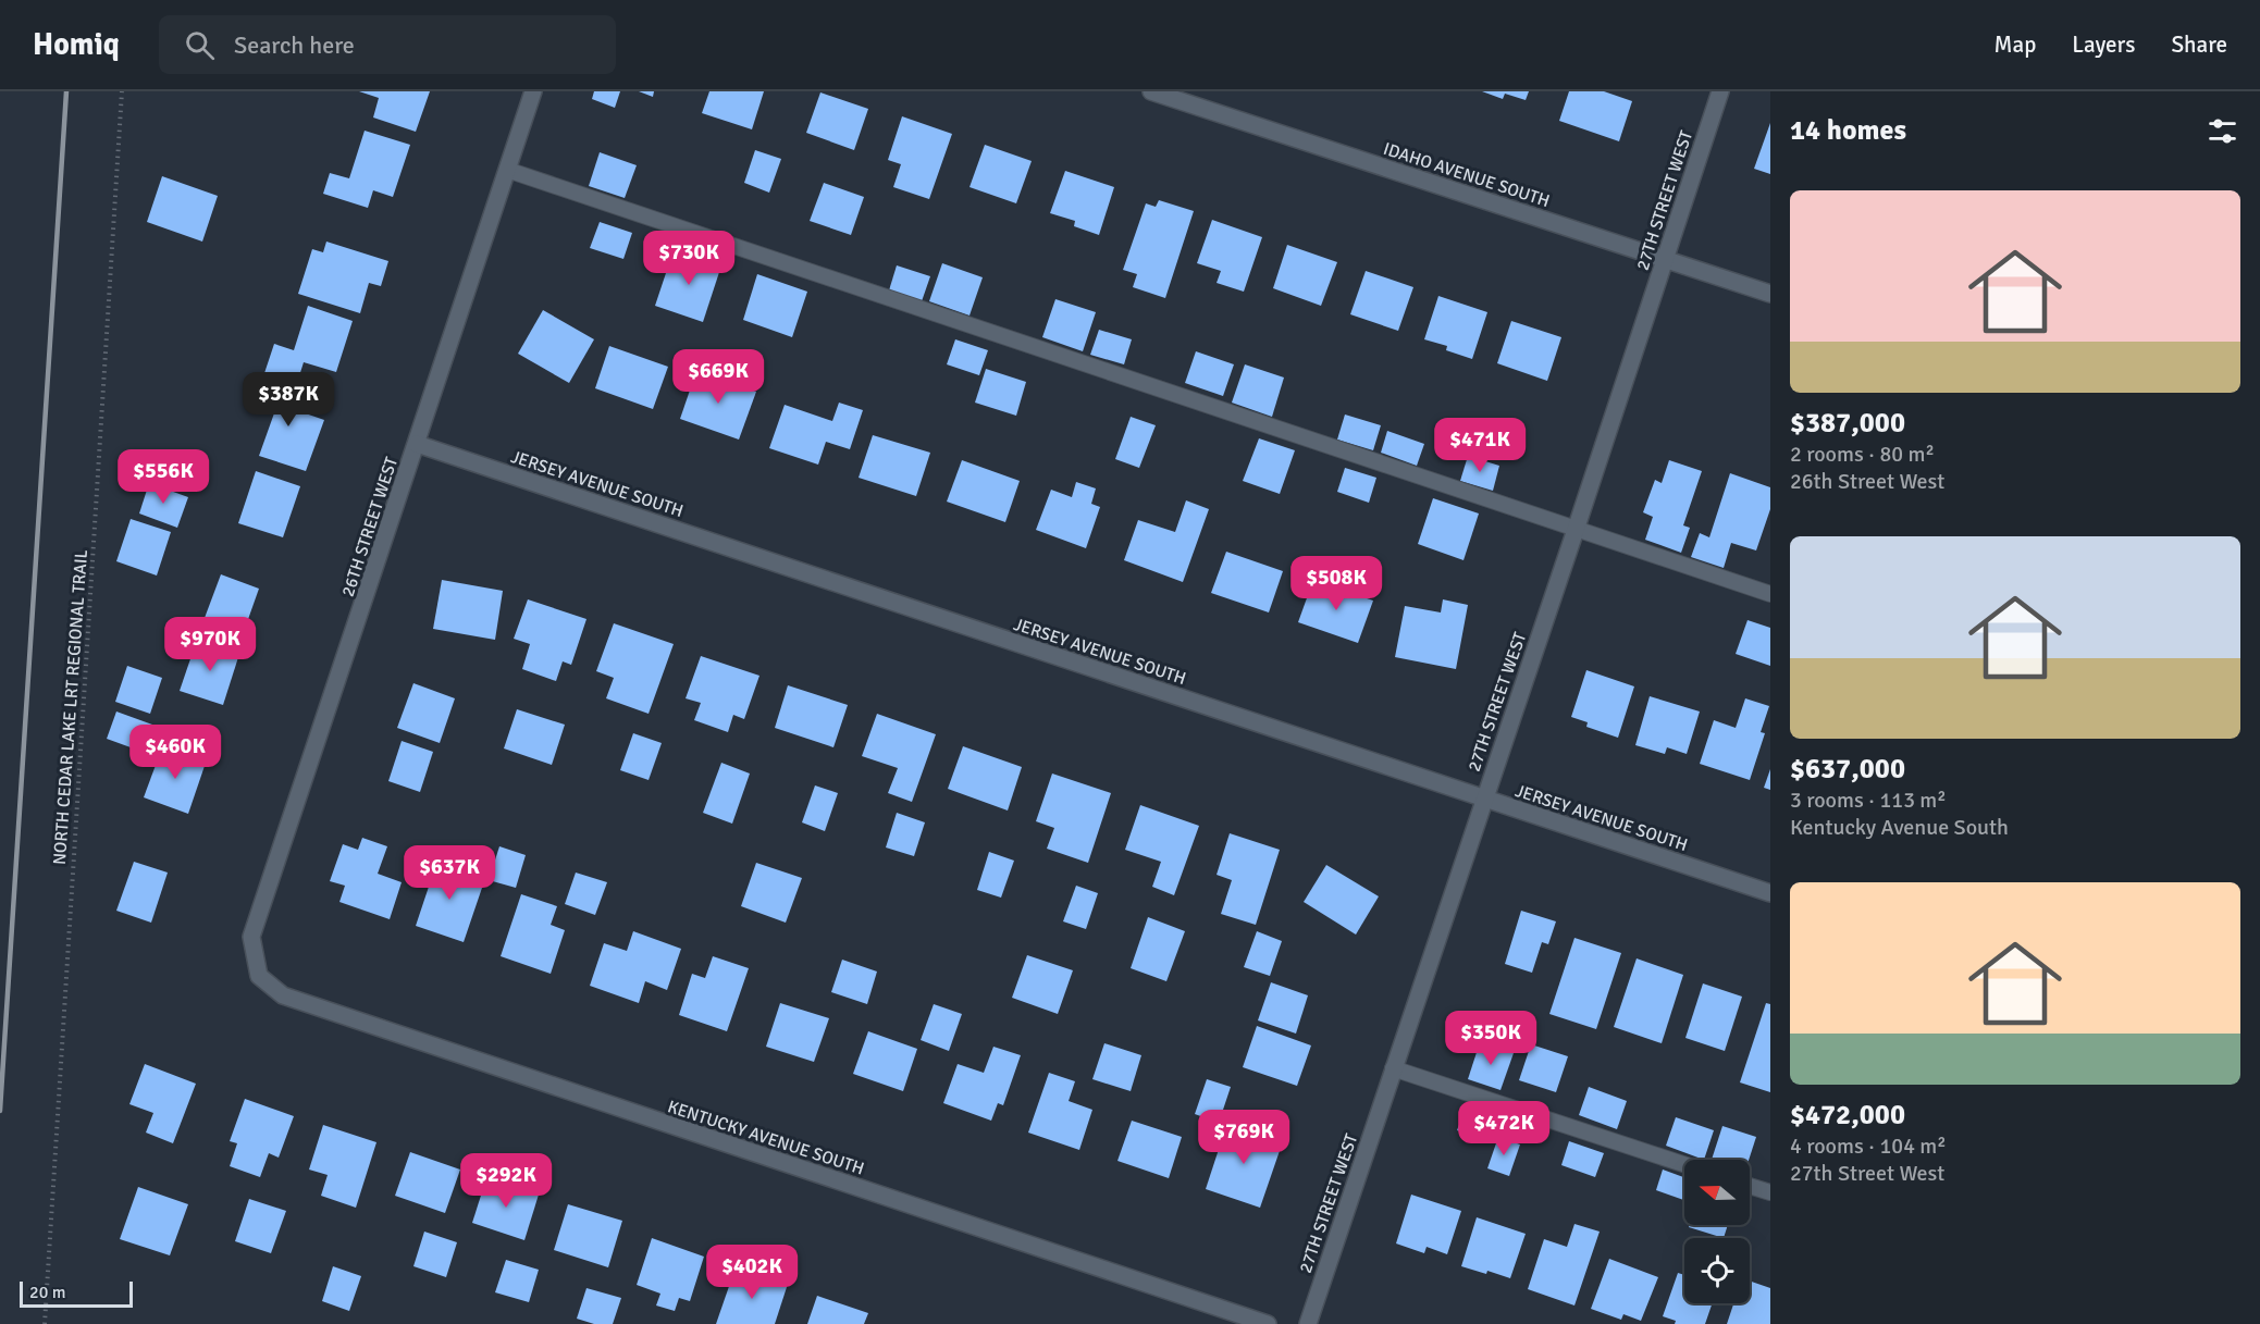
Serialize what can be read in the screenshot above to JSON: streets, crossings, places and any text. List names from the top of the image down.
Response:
{
  "streets": {
    "street": [
      "IDAHO AVENUE SOUTH",
      "27TH STREET WEST",
      "JERSEY AVENUE SOUTH",
      "26TH STREET WEST",
      "KENTUCKY AVENUE SOUTH"
    ],
    "path": ["NORTH CEDAR LAKE LRT REGIONAL TRAIL"]
  },
  "crossings": [
    ["IDAHO AVENUE SOUTH", "27TH STREET WEST"],
    ["27TH STREET WEST", "JERSEY AVENUE SOUTH"],
    ["JERSEY AVENUE SOUTH", "26TH STREET WEST"],
    ["26TH STREET WEST", "KENTUCKY AVENUE SOUTH"]
  ],
  "scale_bar": "20 m",
  "north": "left",
  "page": {
    "header": "Homiq",
    "search": "Search here",
    "nav": ["Map", "Layers", "Share"],
    "heading": "14 homes",
    "list": [
      {
        "name": "$387,000",
        "note": "2 rooms · 80 m² · 26th Street West"
      },
      {
        "name": "$637,000",
        "note": "3 rooms · 113 m² · Kentucky Avenue South"
      },
      {
        "name": "$472,000",
        "note": "4 rooms · 104 m² · 27th Street West"
      }
    ],
    "price": [
      "$730K",
      "$669K",
      "$387K",
      "$471K",
      "$556K",
      "$508K",
      "$970K",
      "$460K",
      "$637K",
      "$350K",
      "$472K",
      "$769K",
      "$292K",
      "$402K"
    ],
    "scale": "20 m"
  }
}
